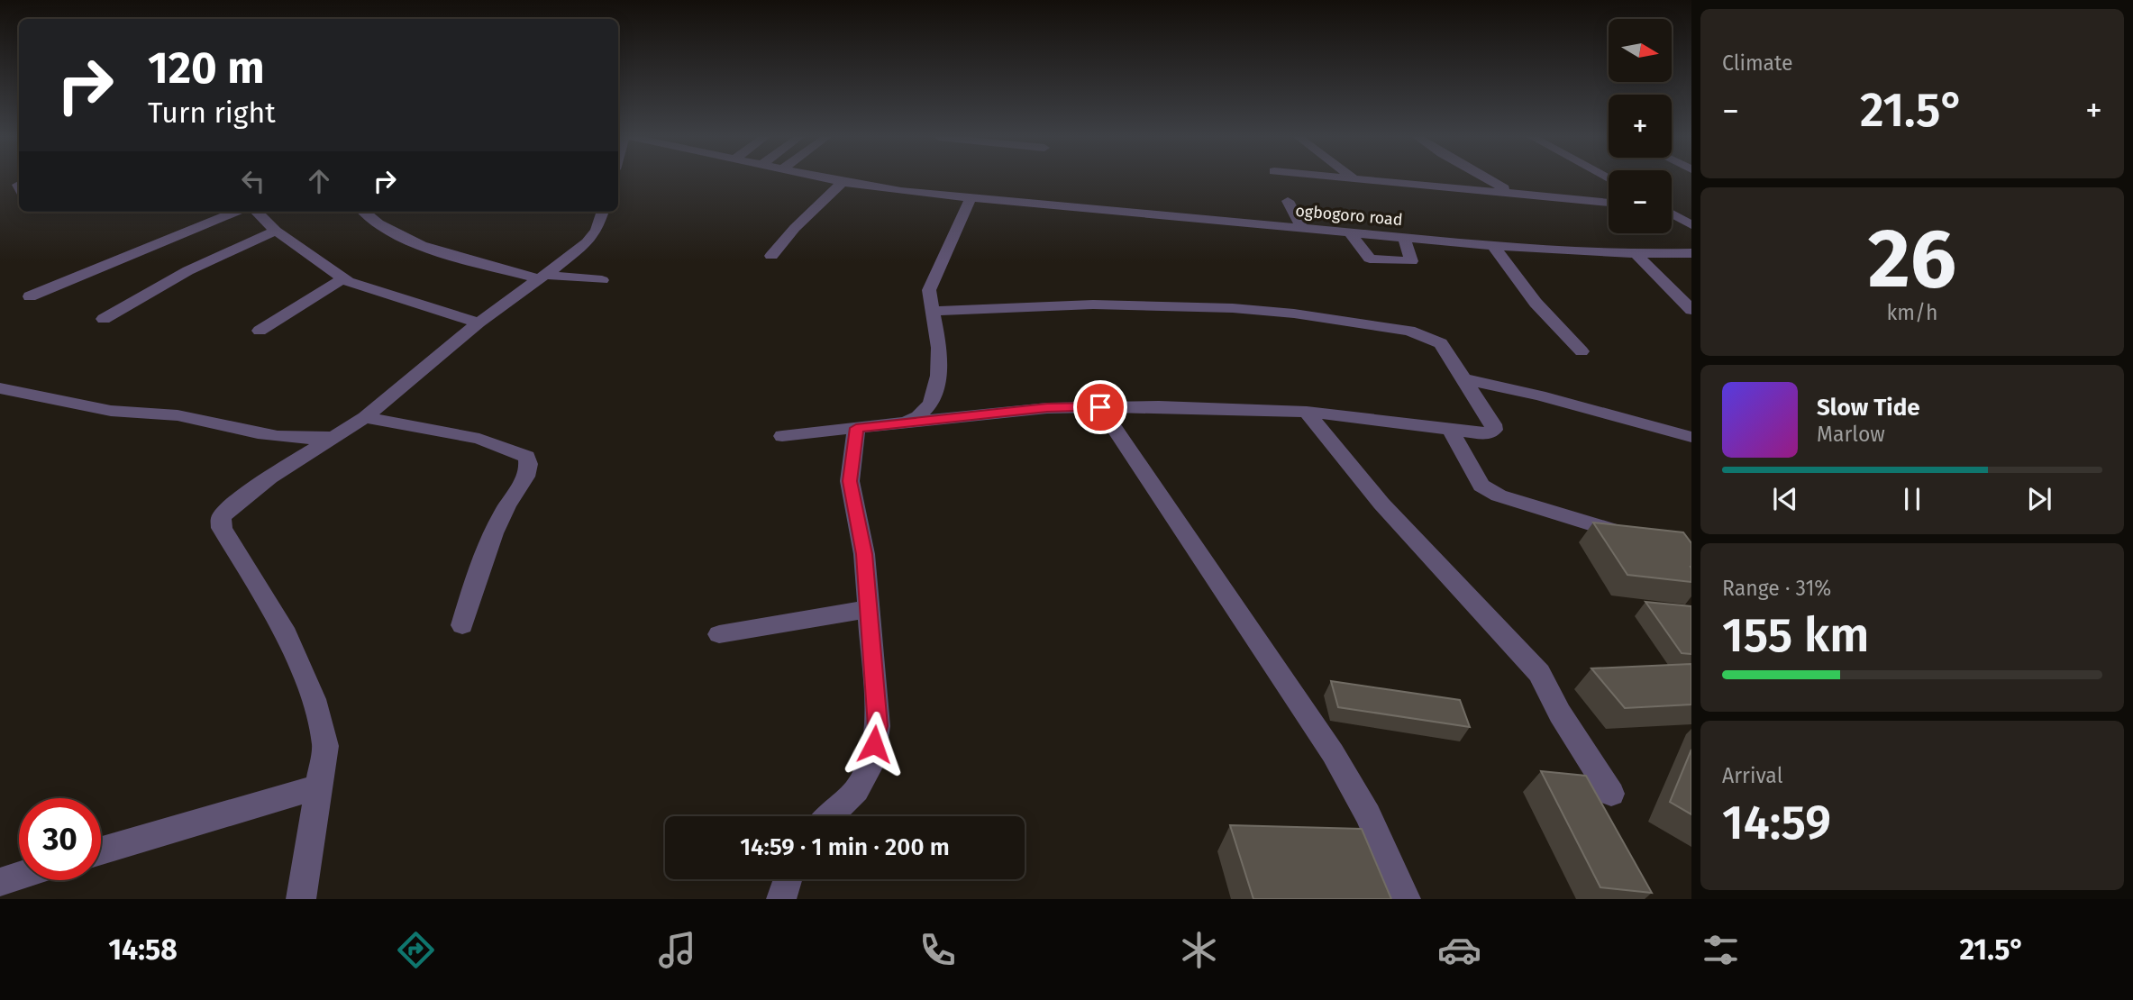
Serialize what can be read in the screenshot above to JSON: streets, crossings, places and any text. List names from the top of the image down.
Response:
{
  "streets": {
    "street": ["ogbogoro road"]
  },
  "north": "right",
  "page": {
    "tile": [
      "Climate",
      ["26", "km/h"],
      ["Range · 31%", "155 km"],
      ["Arrival", "14:59"]
    ],
    "map_buttons": ["+", "−"],
    "turn": ["120 m", "Turn right"],
    "heat": ["−", "21.5°", "+"],
    "song": ["Slow Tide", "Marlow"],
    "limit": "30",
    "trip": "14:59 · 1 min · 200 m",
    "tabs": ["14:58", "21.5°"]
  }
}
